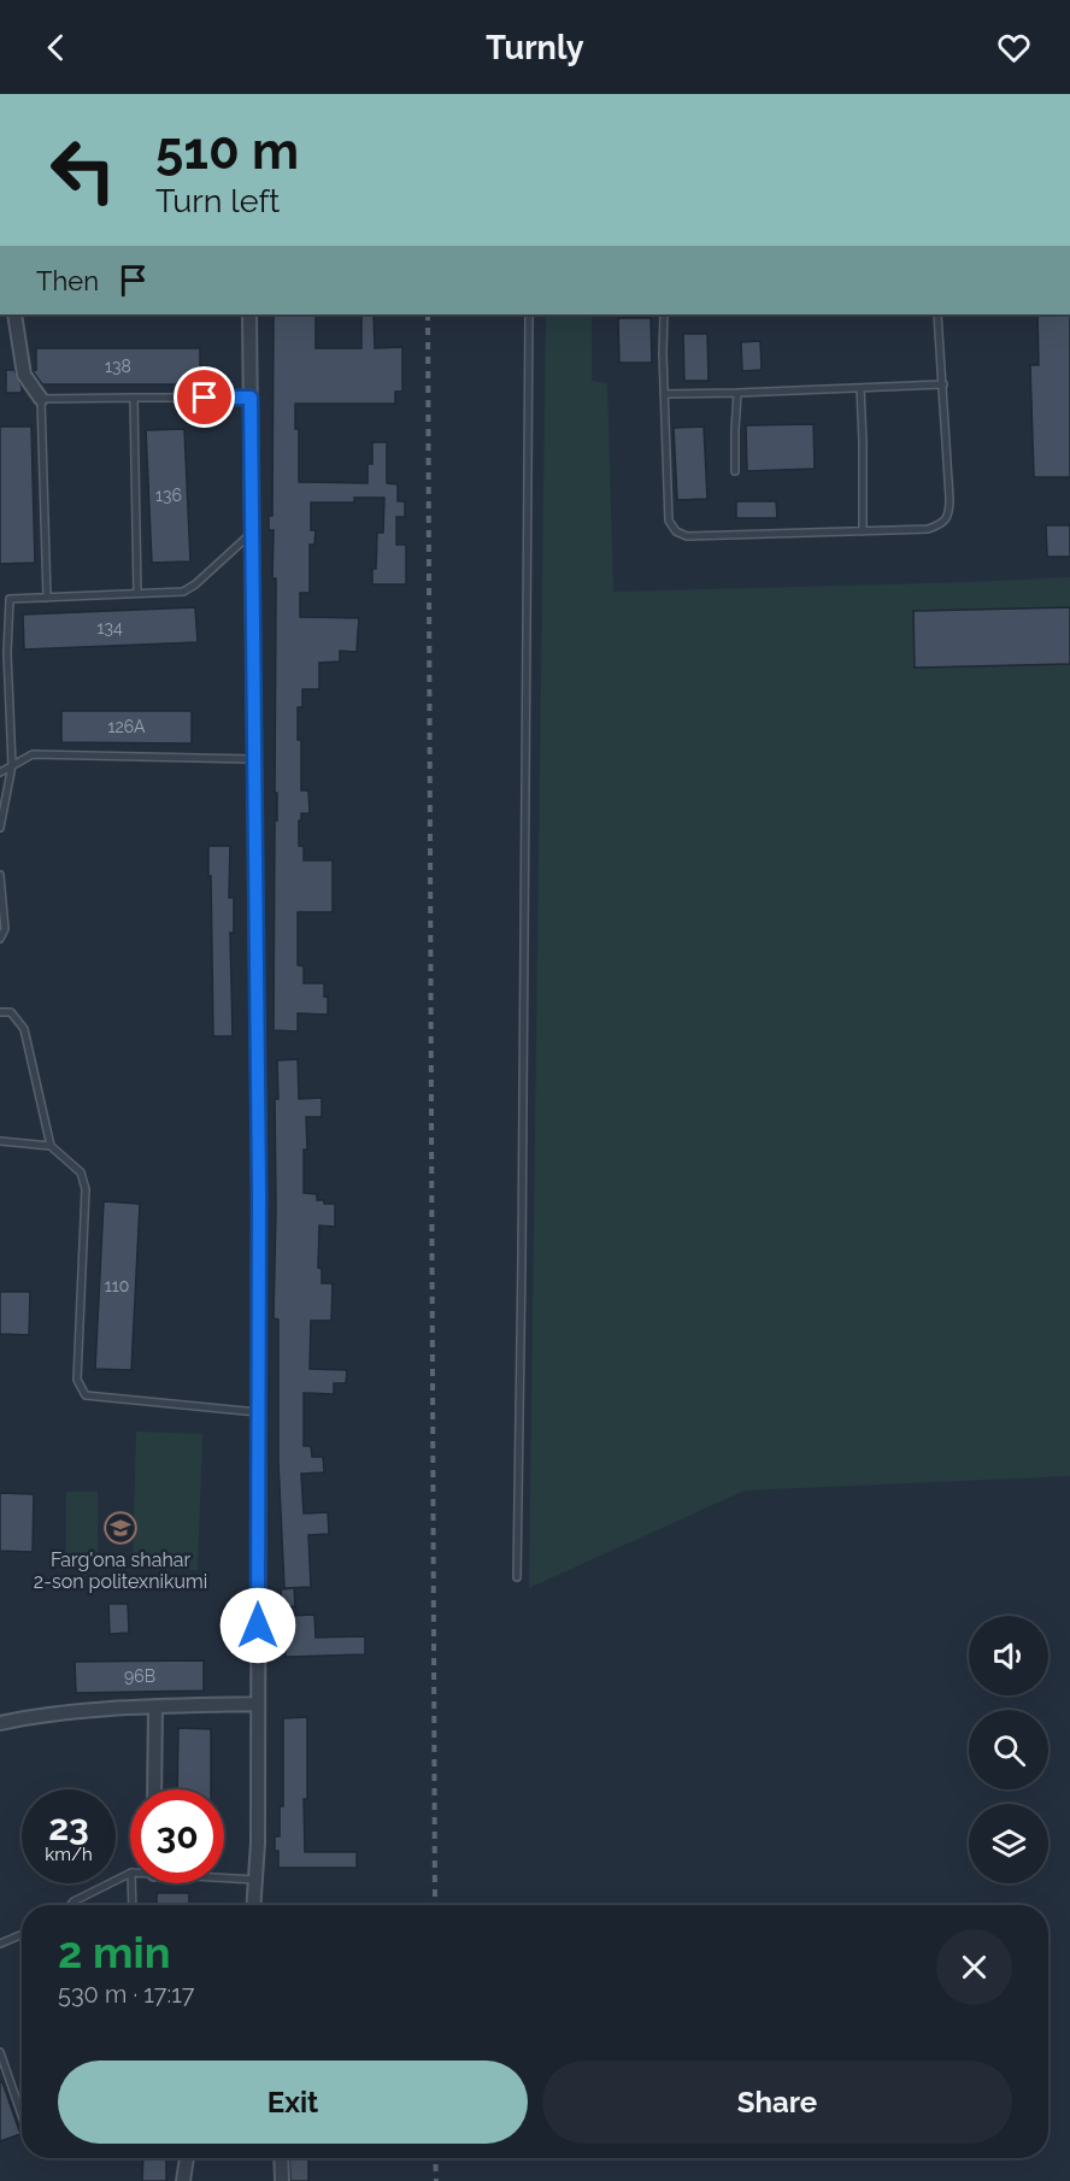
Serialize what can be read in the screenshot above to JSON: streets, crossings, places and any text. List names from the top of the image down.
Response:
{
  "places": {
    "school or university": ["Farg'ona shahar 2-son politexnikumi"]
  },
  "house_numbers": [
    "138",
    "136",
    "134",
    "126А",
    "110",
    "96В"
  ],
  "page": {
    "header": "Turnly",
    "turn": ["510 m", "Turn left"],
    "then": "Then",
    "speed": "23 km/h",
    "limit": "30",
    "heading": ["2 min", "530 m · 17:17"],
    "buttons": ["Exit", "Share"]
  }
}
